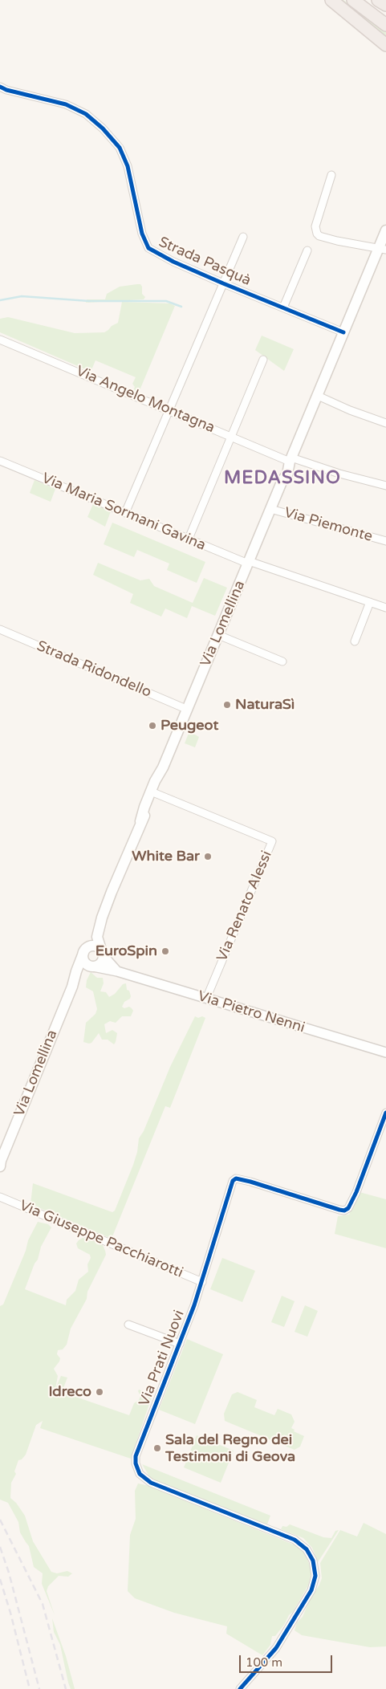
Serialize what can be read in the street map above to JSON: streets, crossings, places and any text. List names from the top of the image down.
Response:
{
  "streets": {
    "main road": ["Via Lomellina"],
    "street": [
      "Strada Pasquà",
      "Via Angelo Montagna",
      "Via Maria Sormani Gavina",
      "Via Piemonte",
      "Strada Ridondello",
      "Via Renato Alessi",
      "Via Pietro Nenni",
      "Via Giuseppe Pacchiarotti",
      "Via Prati Nuovi"
    ]
  },
  "crossings": [
    ["Strada Pasquà", "Via Lomellina"],
    ["Via Angelo Montagna", "Via Lomellina"],
    ["Via Maria Sormani Gavina", "Via Lomellina"],
    ["Via Piemonte", "Via Lomellina"],
    ["Via Lomellina", "Strada Ridondello"],
    ["Via Lomellina", "Via Renato Alessi"],
    ["Via Lomellina", "Via Pietro Nenni"],
    ["Via Renato Alessi", "Via Pietro Nenni"],
    ["Via Giuseppe Pacchiarotti", "Via Prati Nuovi"]
  ],
  "districts": ["MEDASSINO"],
  "places": [
    "NaturaSì",
    "Peugeot",
    "White Bar",
    "EuroSpin",
    "Idreco",
    "Sala del Regno dei Testimoni di Geova"
  ],
  "scale_bar": "100 m"
}
